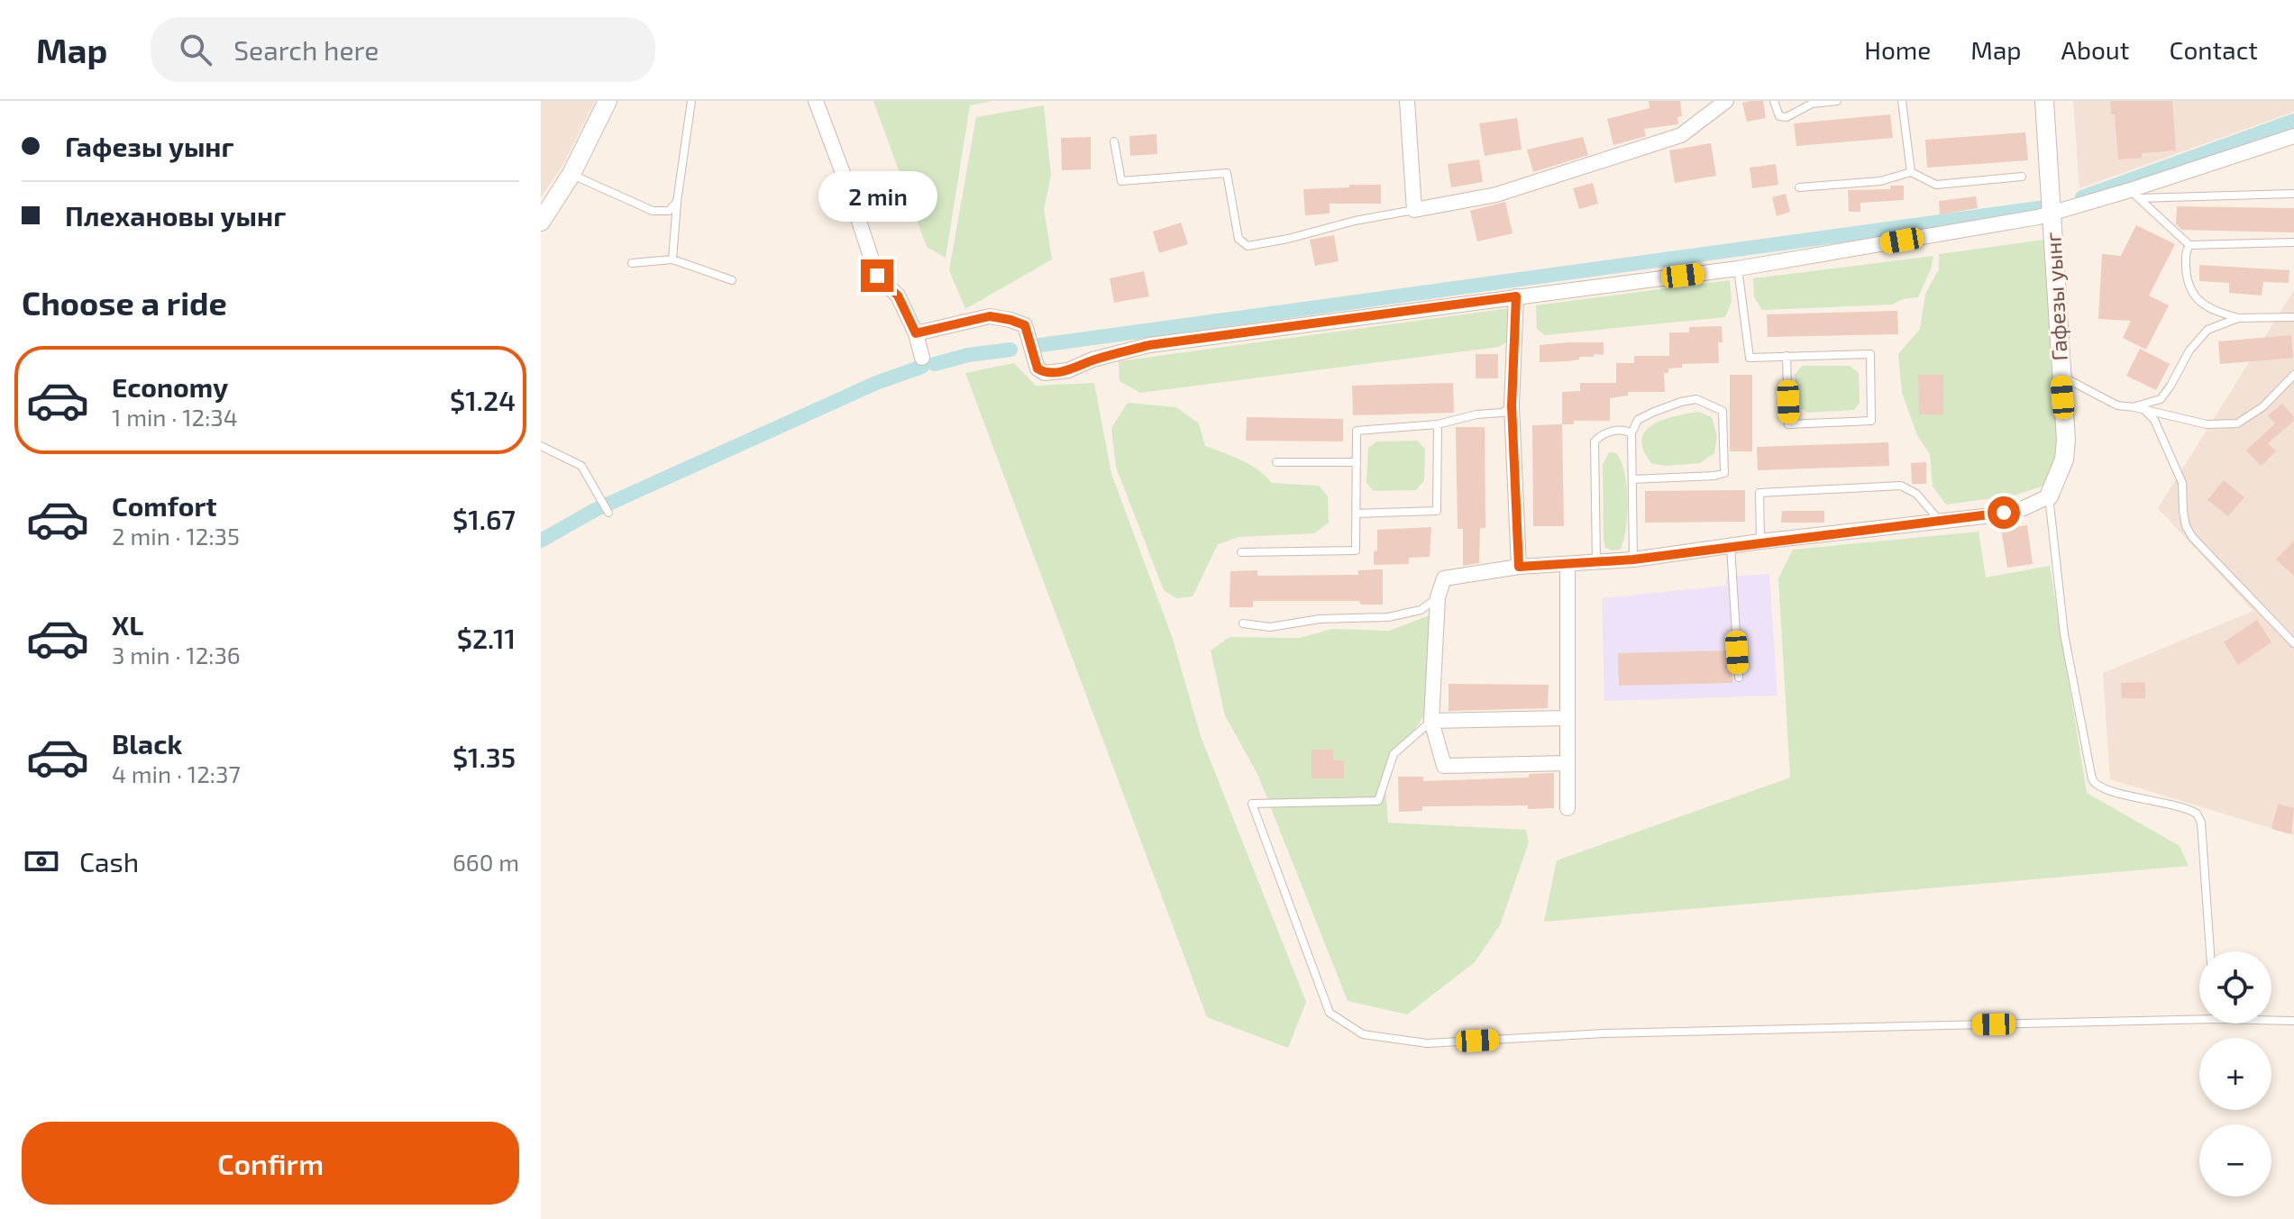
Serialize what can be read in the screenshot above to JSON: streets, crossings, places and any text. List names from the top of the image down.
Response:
{
  "streets": {
    "street": ["Гафезы уынг"]
  },
  "page": {
    "header": "Map",
    "search": "Search here",
    "nav": [
      "Home",
      "Map",
      "About",
      "Contact"
    ],
    "banner": ["Гафезы уынг", "Плехановы уынг"],
    "bubble": "2 min",
    "heading": "Choose a ride",
    "list": [
      {
        "name": "Economy",
        "note": "1 min · 12:34",
        "value": "$1.24"
      },
      {
        "name": "Comfort",
        "note": "2 min · 12:35",
        "value": "$1.67"
      },
      {
        "name": "XL",
        "note": "3 min · 12:36",
        "value": "$2.11"
      },
      {
        "name": "Black",
        "note": "4 min · 12:37",
        "value": "$1.35"
      }
    ],
    "pay": ["Cash", "660 m"],
    "map_buttons": ["+", "−"],
    "buttons": "Confirm"
  }
}
